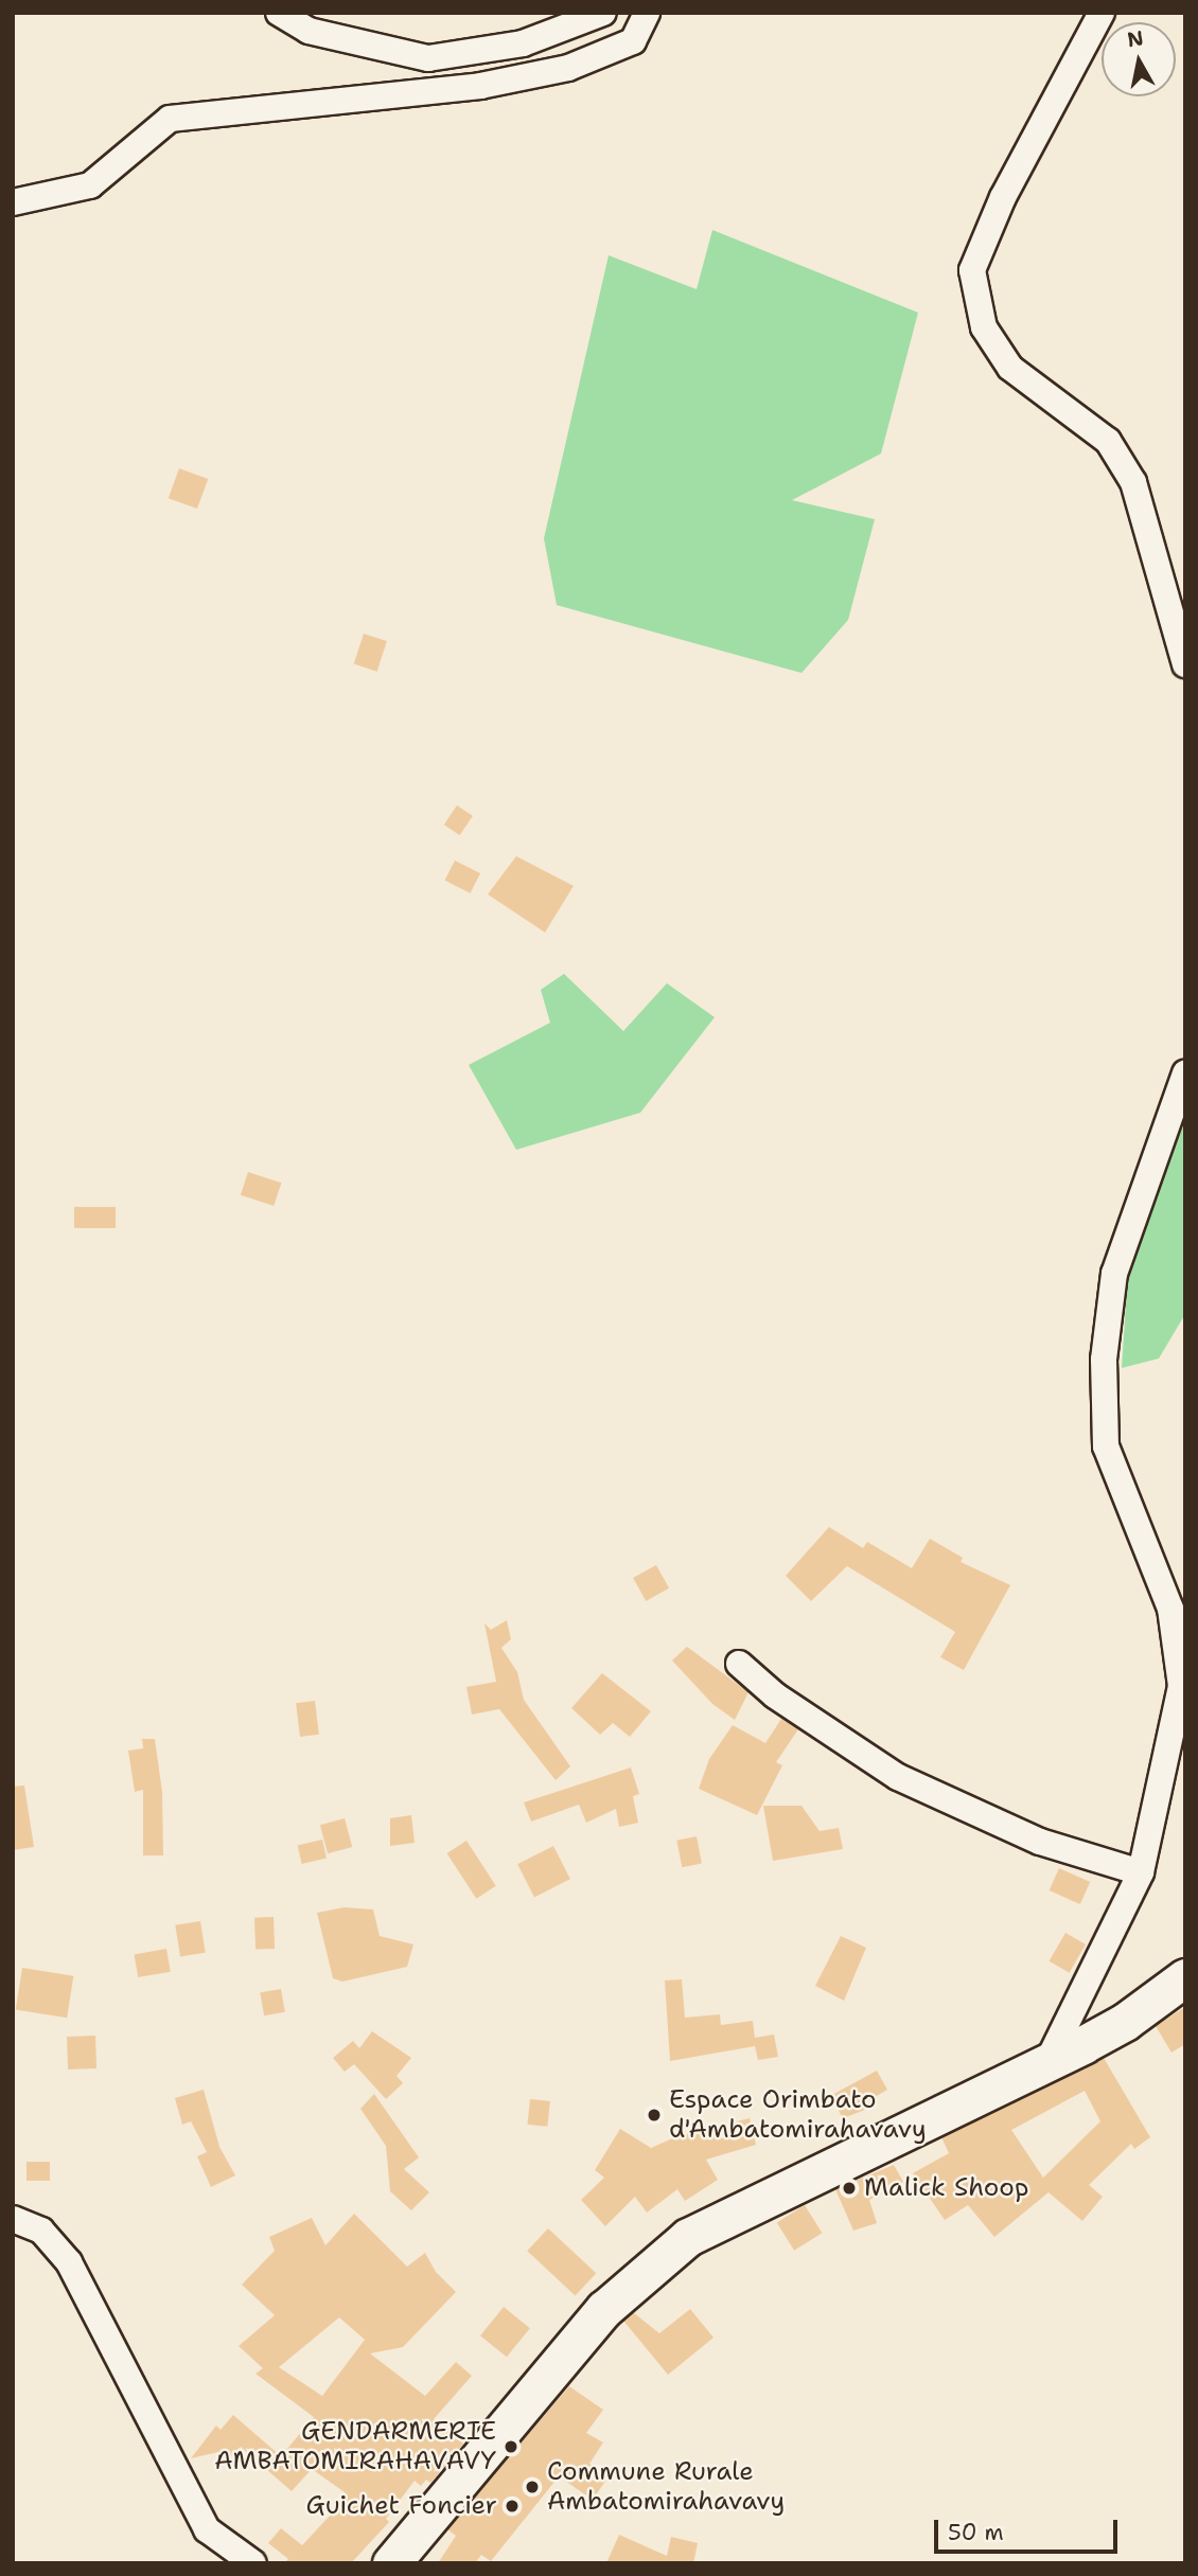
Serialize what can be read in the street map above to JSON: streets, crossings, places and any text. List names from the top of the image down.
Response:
{
  "places": [
    "Espace Orimbato d'Ambatomirahavavy",
    "Malick Shoop",
    "GENDARMERIE AMBATOMIRAHAVAVY",
    "Commune Rurale Ambatomirahavavy",
    "Guichet Foncier"
  ],
  "scale_bar": "50 m",
  "north": "top"
}
